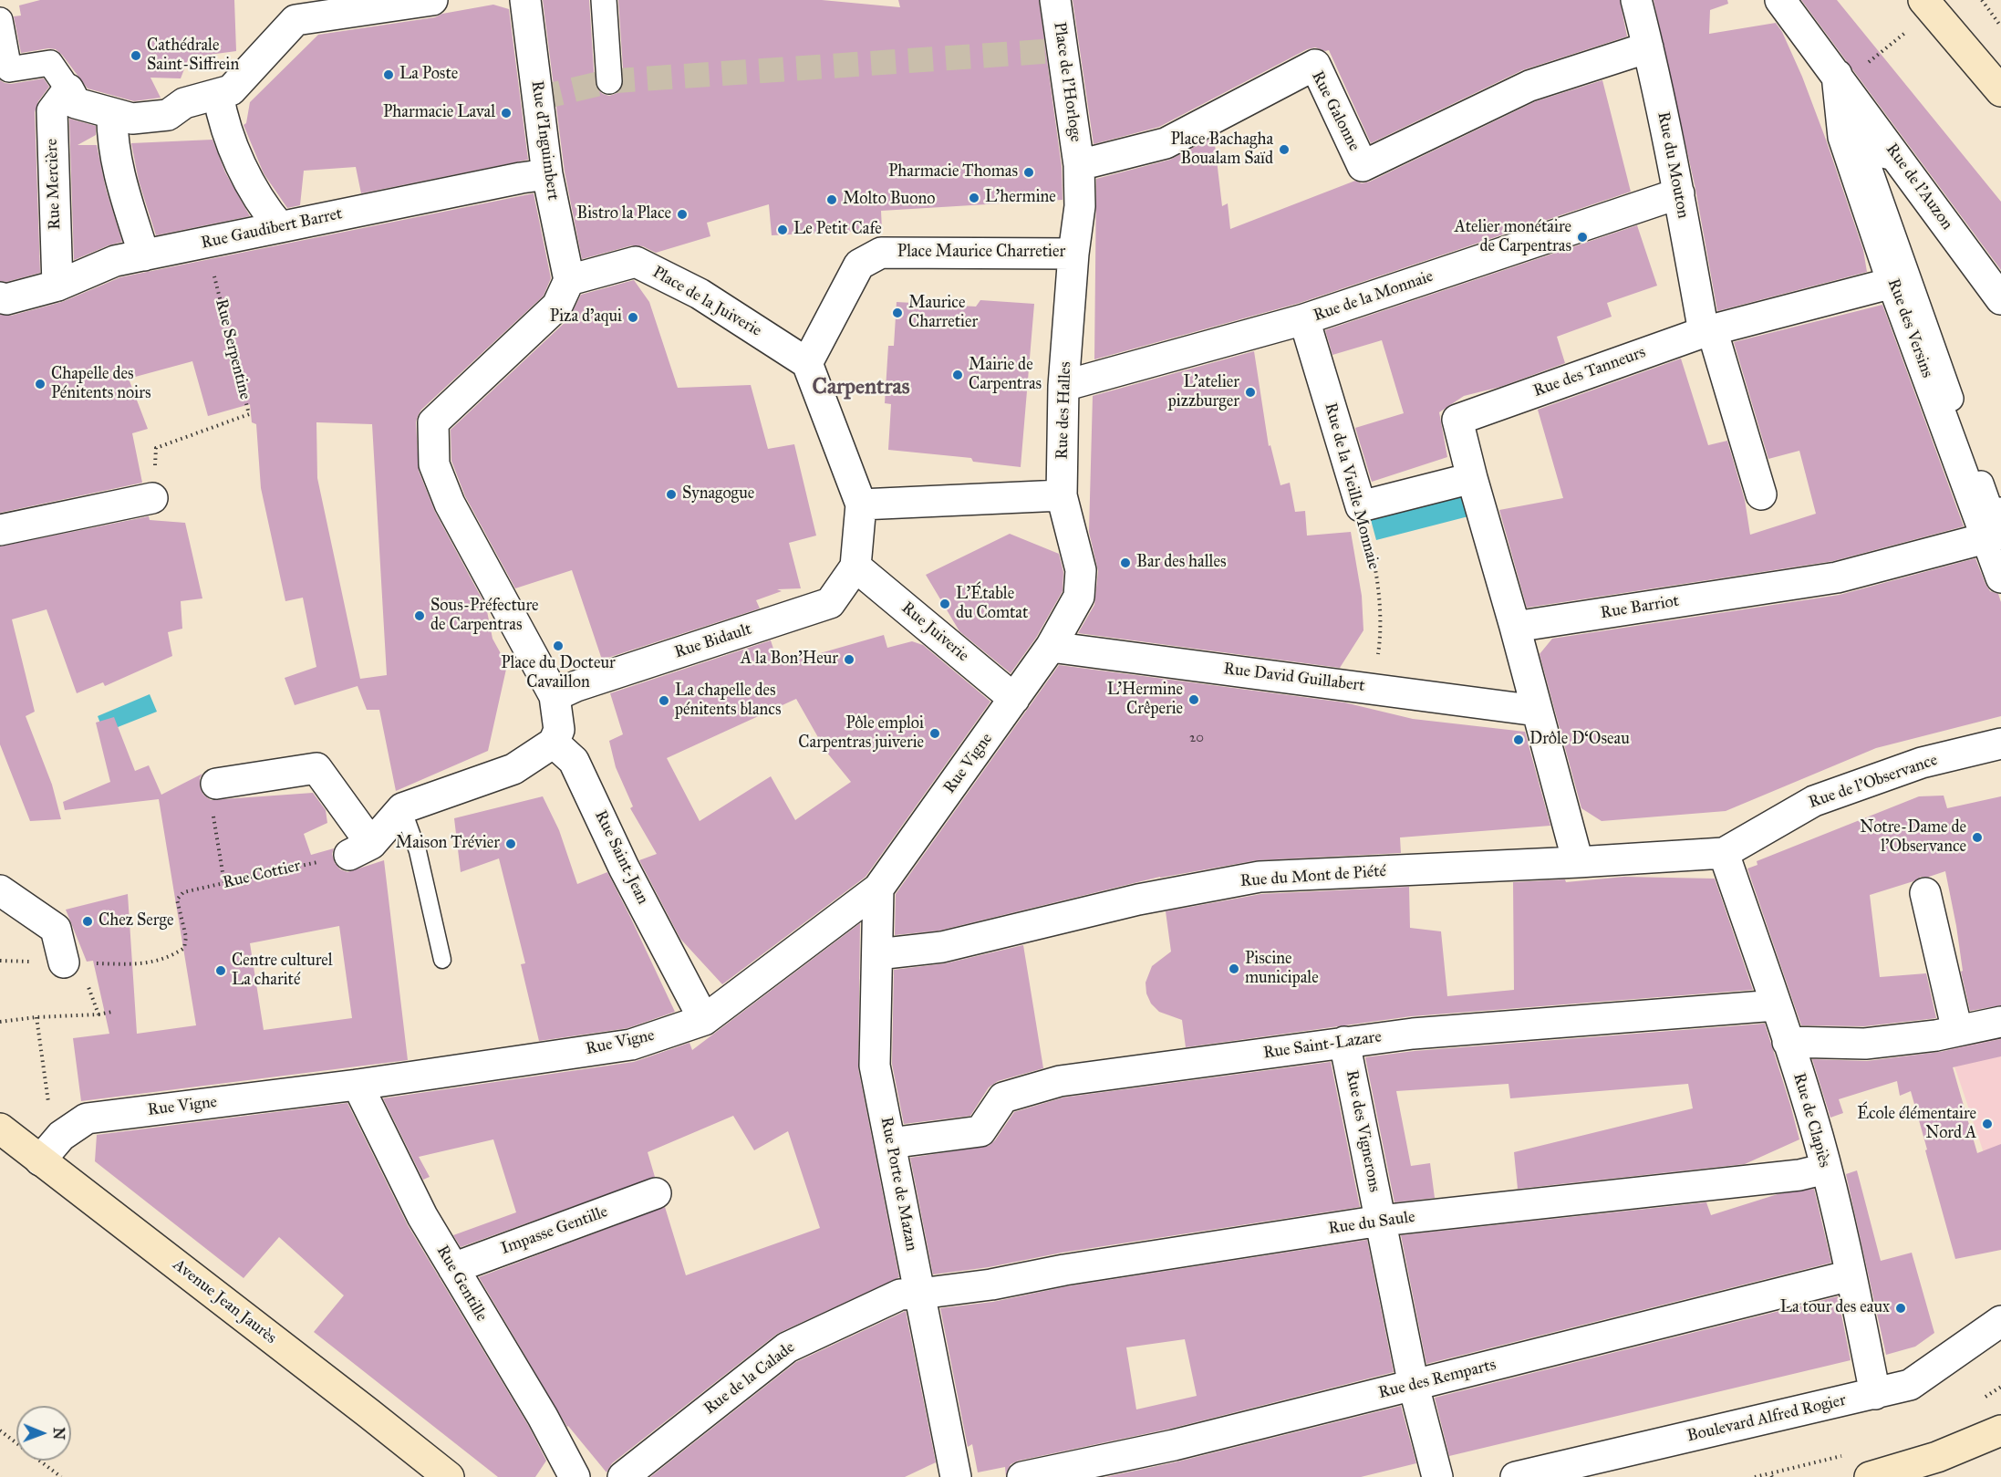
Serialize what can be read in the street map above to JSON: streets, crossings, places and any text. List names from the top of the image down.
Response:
{
  "streets": {
    "main road": ["Avenue Jean Jaurès"],
    "street": [
      "Place de l'Horloge",
      "Rue Galonne",
      "Rue d'Inguimbert",
      "Rue du Mouton",
      "Rue Mercière",
      "Rue de l'Auzon",
      "Rue Gaudibert Barret",
      "Place Maurice Charretier",
      "Rue de la Monnaie",
      "Place de la Juiverie",
      "Rue des Versins",
      "Rue des Tanneurs",
      "Rue des Halles",
      "Rue de la Vieille Monnaie",
      "Rue Barriot",
      "Rue Juiverie",
      "Rue Bidault",
      "Rue David Guillabert",
      "Rue Vigne",
      "Rue de l'Observance",
      "Rue Saint-Jean",
      "Rue du Mont de Piété",
      "Rue Saint-Lazare",
      "Rue de Clapiès",
      "Rue des Vignerons",
      "Rue Porte de Mazan",
      "Rue du Saule",
      "Impasse Gentille",
      "Rue Gentille",
      "Rue de la Calade",
      "Rue des Remparts",
      "Boulevard Alfred Rogier"
    ],
    "path": ["Rue Serpentine", "Rue Cottier"]
  },
  "crossings": [
    ["Place de l'Horloge", "Rue Galonne"],
    ["Place de l'Horloge", "Rue des Halles"],
    ["Rue Galonne", "Rue du Mouton"],
    ["Rue Galonne", "Rue des Halles"],
    ["Rue d'Inguimbert", "Rue Gaudibert Barret"],
    ["Rue d'Inguimbert", "Place de la Juiverie"],
    ["Rue du Mouton", "Rue de la Monnaie"],
    ["Rue du Mouton", "Rue des Tanneurs"],
    ["Rue Mercière", "Rue Gaudibert Barret"],
    ["Rue de l'Auzon", "Rue des Versins"],
    ["Rue Gaudibert Barret", "Rue Serpentine"],
    ["Place Maurice Charretier", "Place de la Juiverie"],
    ["Place Maurice Charretier", "Rue des Halles"],
    ["Rue de la Monnaie", "Rue des Halles"],
    ["Rue de la Monnaie", "Rue de la Vieille Monnaie"],
    ["Rue des Versins", "Rue des Tanneurs"],
    ["Rue des Versins", "Rue Barriot"],
    ["Rue des Halles", "Rue David Guillabert"],
    ["Rue des Halles", "Rue Vigne"],
    ["Rue de la Vieille Monnaie", "Rue David Guillabert"],
    ["Rue Juiverie", "Rue Bidault"],
    ["Rue Juiverie", "Rue Vigne"],
    ["Rue David Guillabert", "Rue Vigne"],
    ["Rue Vigne", "Rue Saint-Jean"],
    ["Rue Vigne", "Rue Porte de Mazan"],
    ["Rue Vigne", "Rue Gentille"],
    ["Rue Vigne", "Avenue Jean Jaurès"],
    ["Rue de l'Observance", "Rue du Mont de Piété"],
    ["Rue de l'Observance", "Rue de Clapiès"],
    ["Rue du Mont de Piété", "Rue de Clapiès"],
    ["Rue du Mont de Piété", "Rue Porte de Mazan"],
    ["Rue Saint-Lazare", "Rue de Clapiès"],
    ["Rue Saint-Lazare", "Rue des Vignerons"],
    ["Rue Saint-Lazare", "Rue Porte de Mazan"],
    ["Rue de Clapiès", "Rue du Saule"],
    ["Rue de Clapiès", "Rue des Remparts"],
    ["Rue de Clapiès", "Boulevard Alfred Rogier"],
    ["Rue des Vignerons", "Rue du Saule"],
    ["Rue des Vignerons", "Rue des Remparts"],
    ["Rue Porte de Mazan", "Rue du Saule"],
    ["Rue Porte de Mazan", "Rue de la Calade"],
    ["Rue du Saule", "Rue de la Calade"],
    ["Impasse Gentille", "Rue Gentille"]
  ],
  "districts": ["Carpentras"],
  "places": [
    "Cathédrale Saint-Siffrein",
    "La Poste",
    "Pharmacie Laval",
    "Place Bachagha Boualam Saïd",
    "Pharmacie Thomas",
    "L'hermine",
    "Molto Buono",
    "Bistro la Place",
    "Le Petit Cafe",
    "Atelier monétaire de Carpentras",
    "Maurice Charretier",
    "Piza d'aqui",
    "Mairie de Carpentras",
    "Chapelle des Pénitents noirs",
    "L'atelier pizzburger",
    "Synagogue",
    "Bar des halles",
    "L'Étable du Comtat",
    "Sous-Préfecture de Carpentras",
    "Place du Docteur Cavaillon",
    "A la Bon'Heur",
    "L'Hermine Crêperie",
    "La chapelle des pénitents blancs",
    "Pôle emploi Carpentras juiverie",
    "Drôle D‘Oseau",
    "Notre-Dame de l'Observance",
    "Maison Trévier",
    "Chez Serge",
    "Piscine municipale",
    "Centre culturel La charité",
    "École élémentaire Nord A",
    "La tour des eaux"
  ],
  "house_numbers": ["20"],
  "north": "right"
}
